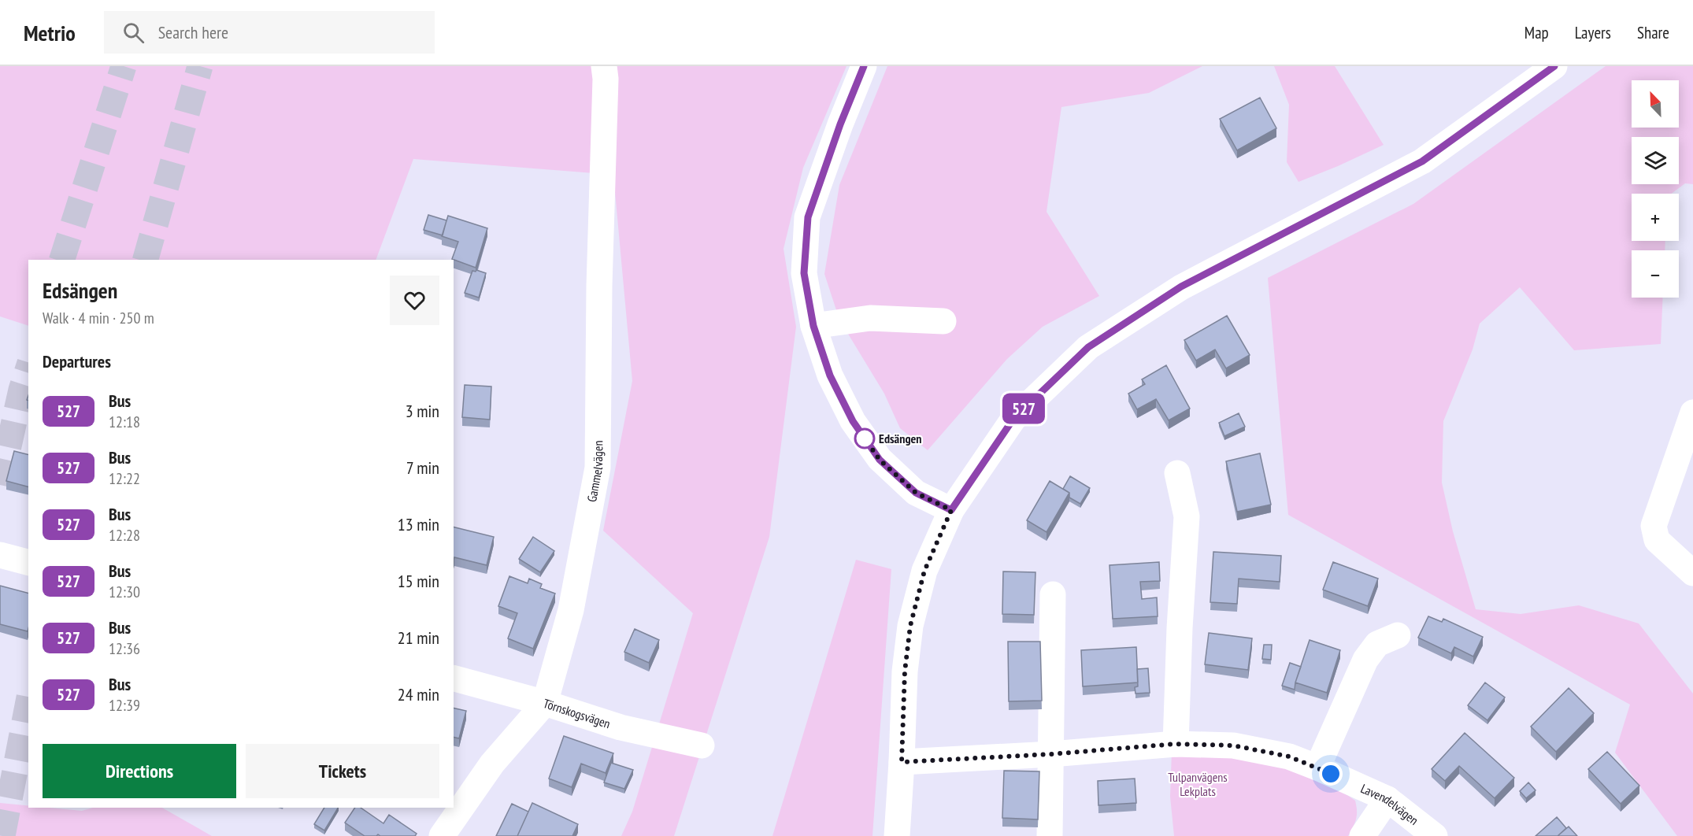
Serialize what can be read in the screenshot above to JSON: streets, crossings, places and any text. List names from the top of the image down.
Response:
{
  "streets": {
    "street": ["Gammelvägen", "Törnskogsvägen", "Lavendelvägen"]
  },
  "crossings": [
    ["Gammelvägen", "Törnskogsvägen"]
  ],
  "parks": ["Tulpanvägens Lekplats"],
  "places": ["Edsängen"],
  "lines": ["bus line 527"],
  "north": "top left",
  "page": {
    "header": "Metrio",
    "search": "Search here",
    "nav": ["Map", "Layers", "Share"],
    "on_map": "527",
    "map_buttons": ["+", "−"],
    "heading": [
      ["Edsängen", "Walk · 4 min · 250 m"],
      "Departures"
    ],
    "list": [
      {
        "mark": "527",
        "name": "Bus",
        "note": "12:18",
        "value": "3 min"
      },
      {
        "mark": "527",
        "name": "Bus",
        "note": "12:22",
        "value": "7 min"
      },
      {
        "mark": "527",
        "name": "Bus",
        "note": "12:28",
        "value": "13 min"
      },
      {
        "mark": "527",
        "name": "Bus",
        "note": "12:30",
        "value": "15 min"
      },
      {
        "mark": "527",
        "name": "Bus",
        "note": "12:36",
        "value": "21 min"
      },
      {
        "mark": "527",
        "name": "Bus",
        "note": "12:39",
        "value": "24 min"
      }
    ],
    "buttons": ["Directions", "Tickets"]
  }
}
